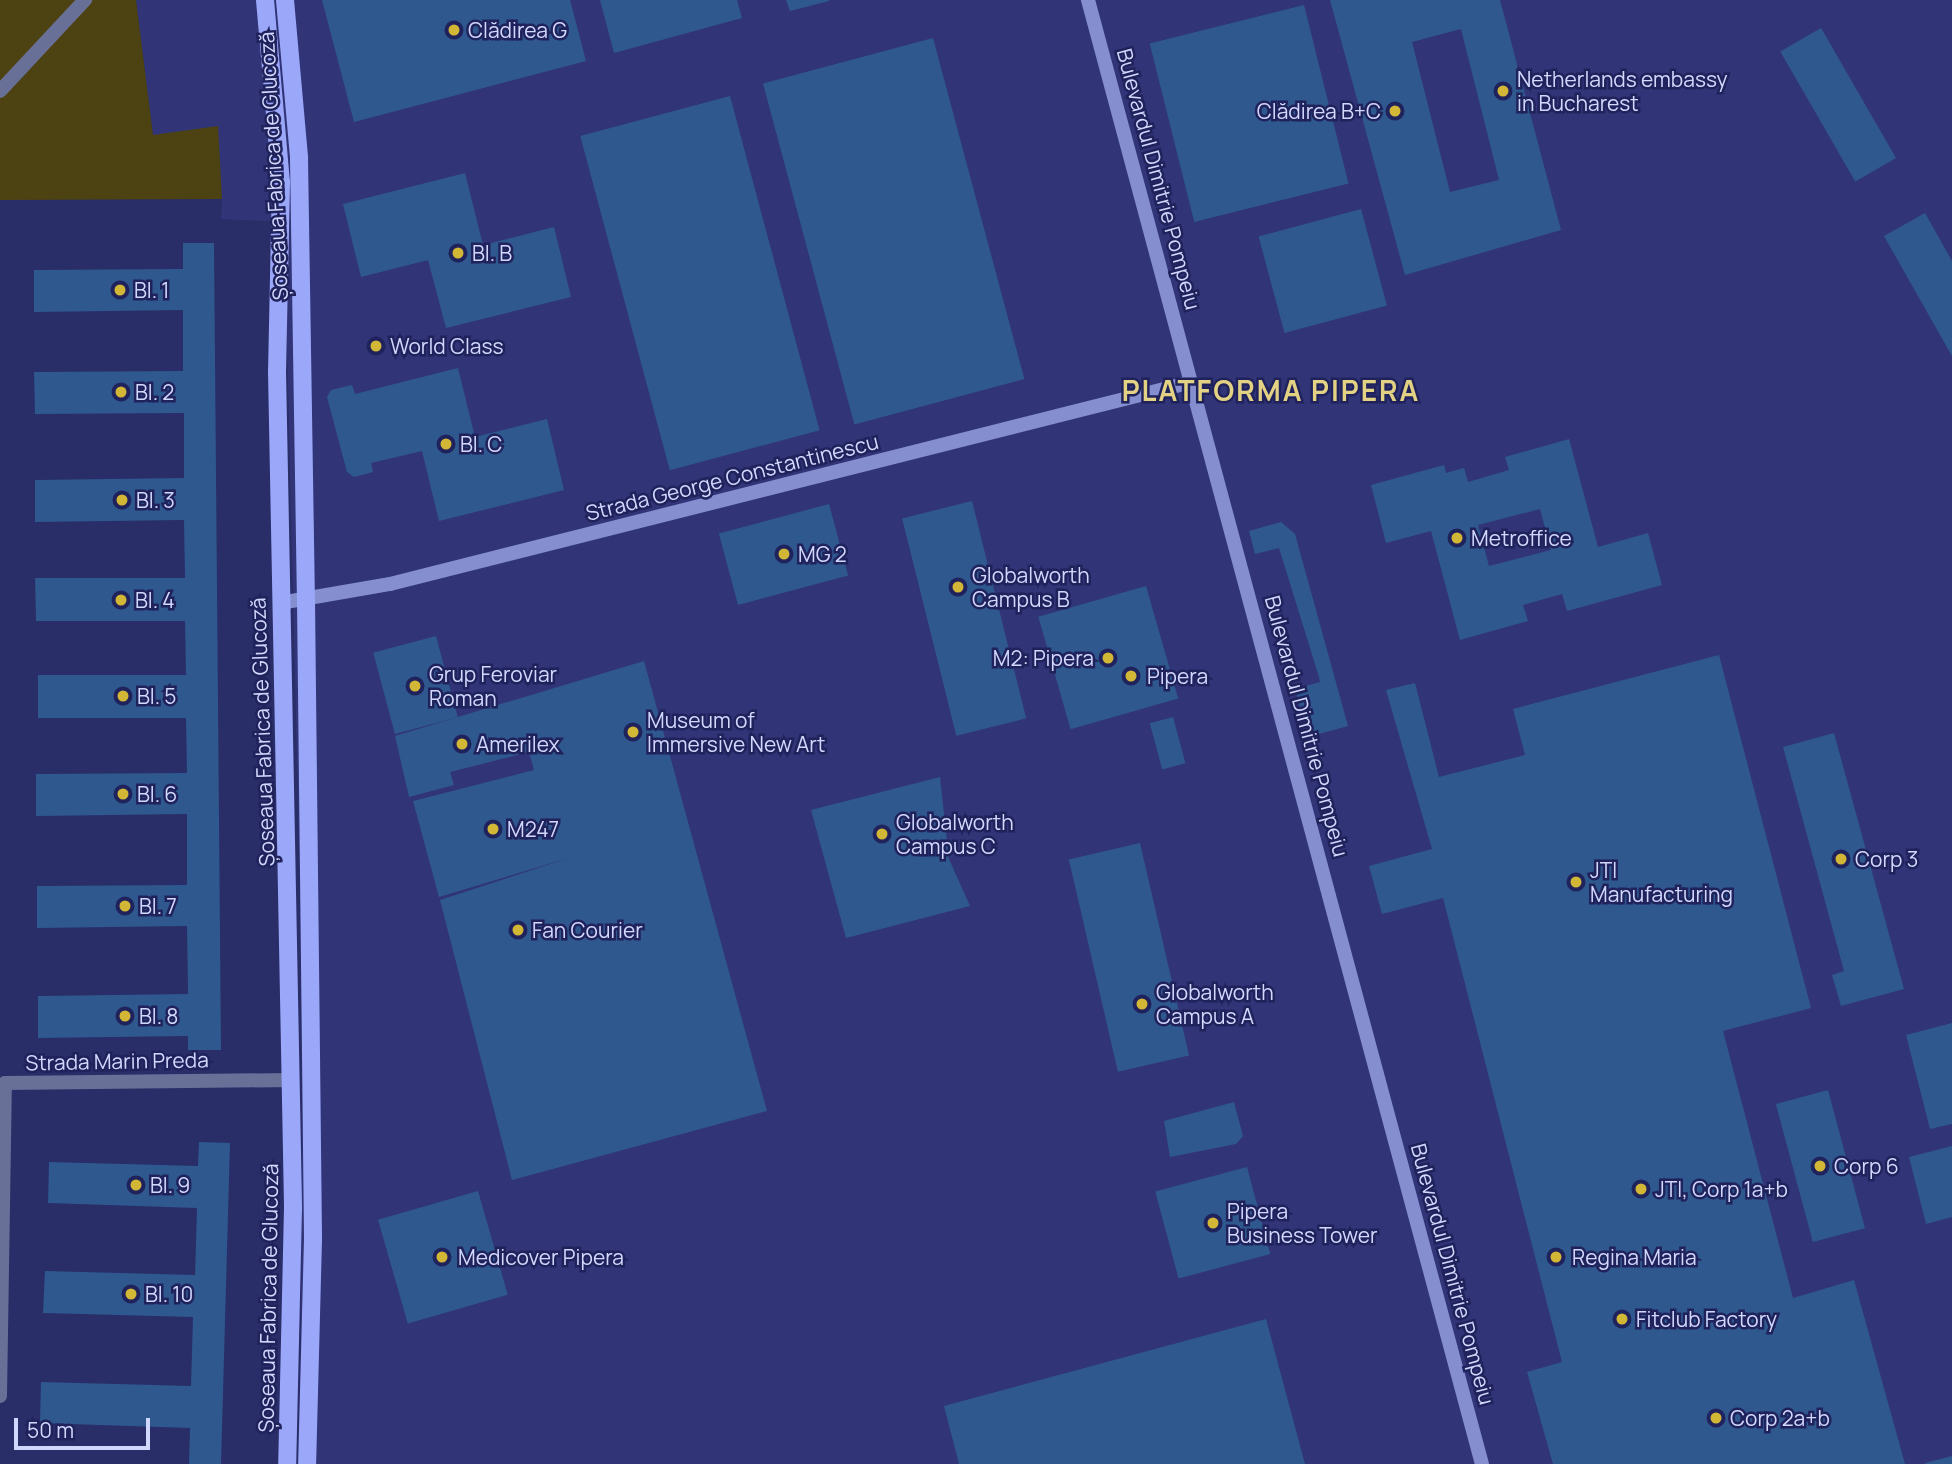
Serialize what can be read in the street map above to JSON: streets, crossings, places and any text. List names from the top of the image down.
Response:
{
  "streets": {
    "main road": ["Șoseaua Fabrica de Glucoză"],
    "street": ["Bulevardul Dimitrie Pompeiu", "Strada George Constantinescu", "Strada Marin Preda"]
  },
  "crossings": [
    ["Șoseaua Fabrica de Glucoză", "Strada George Constantinescu"],
    ["Șoseaua Fabrica de Glucoză", "Strada Marin Preda"],
    ["Bulevardul Dimitrie Pompeiu", "Strada George Constantinescu"]
  ],
  "districts": ["PLATFORMA PIPERA"],
  "places": [
    "Clădirea G",
    "Netherlands embassy in Bucharest",
    "Clădirea B+C",
    "Bl. B",
    "Bl. 1",
    "World Class",
    "Bl. 2",
    "Bl. C",
    "Bl. 3",
    "Metroffice",
    "MG 2",
    "Globalworth Campus B",
    "Bl. 4",
    "M2: Pipera",
    "Pipera",
    "Grup Feroviar Roman",
    "Bl. 5",
    "Museum of Immersive New Art",
    "Amerilex",
    "Bl. 6",
    "M247",
    "Globalworth Campus C",
    "Corp 3",
    "JTI Manufacturing",
    "Bl. 7",
    "Fan Courier",
    "Globalworth Campus A",
    "Bl. 8",
    "Corp 6",
    "Bl. 9",
    "JTI, Corp 1a+b",
    "Pipera Business Tower",
    "Medicover Pipera",
    "Regina Maria",
    "Bl. 10",
    "Fitclub Factory",
    "Corp 2a+b"
  ],
  "scale_bar": "50 m"
}
